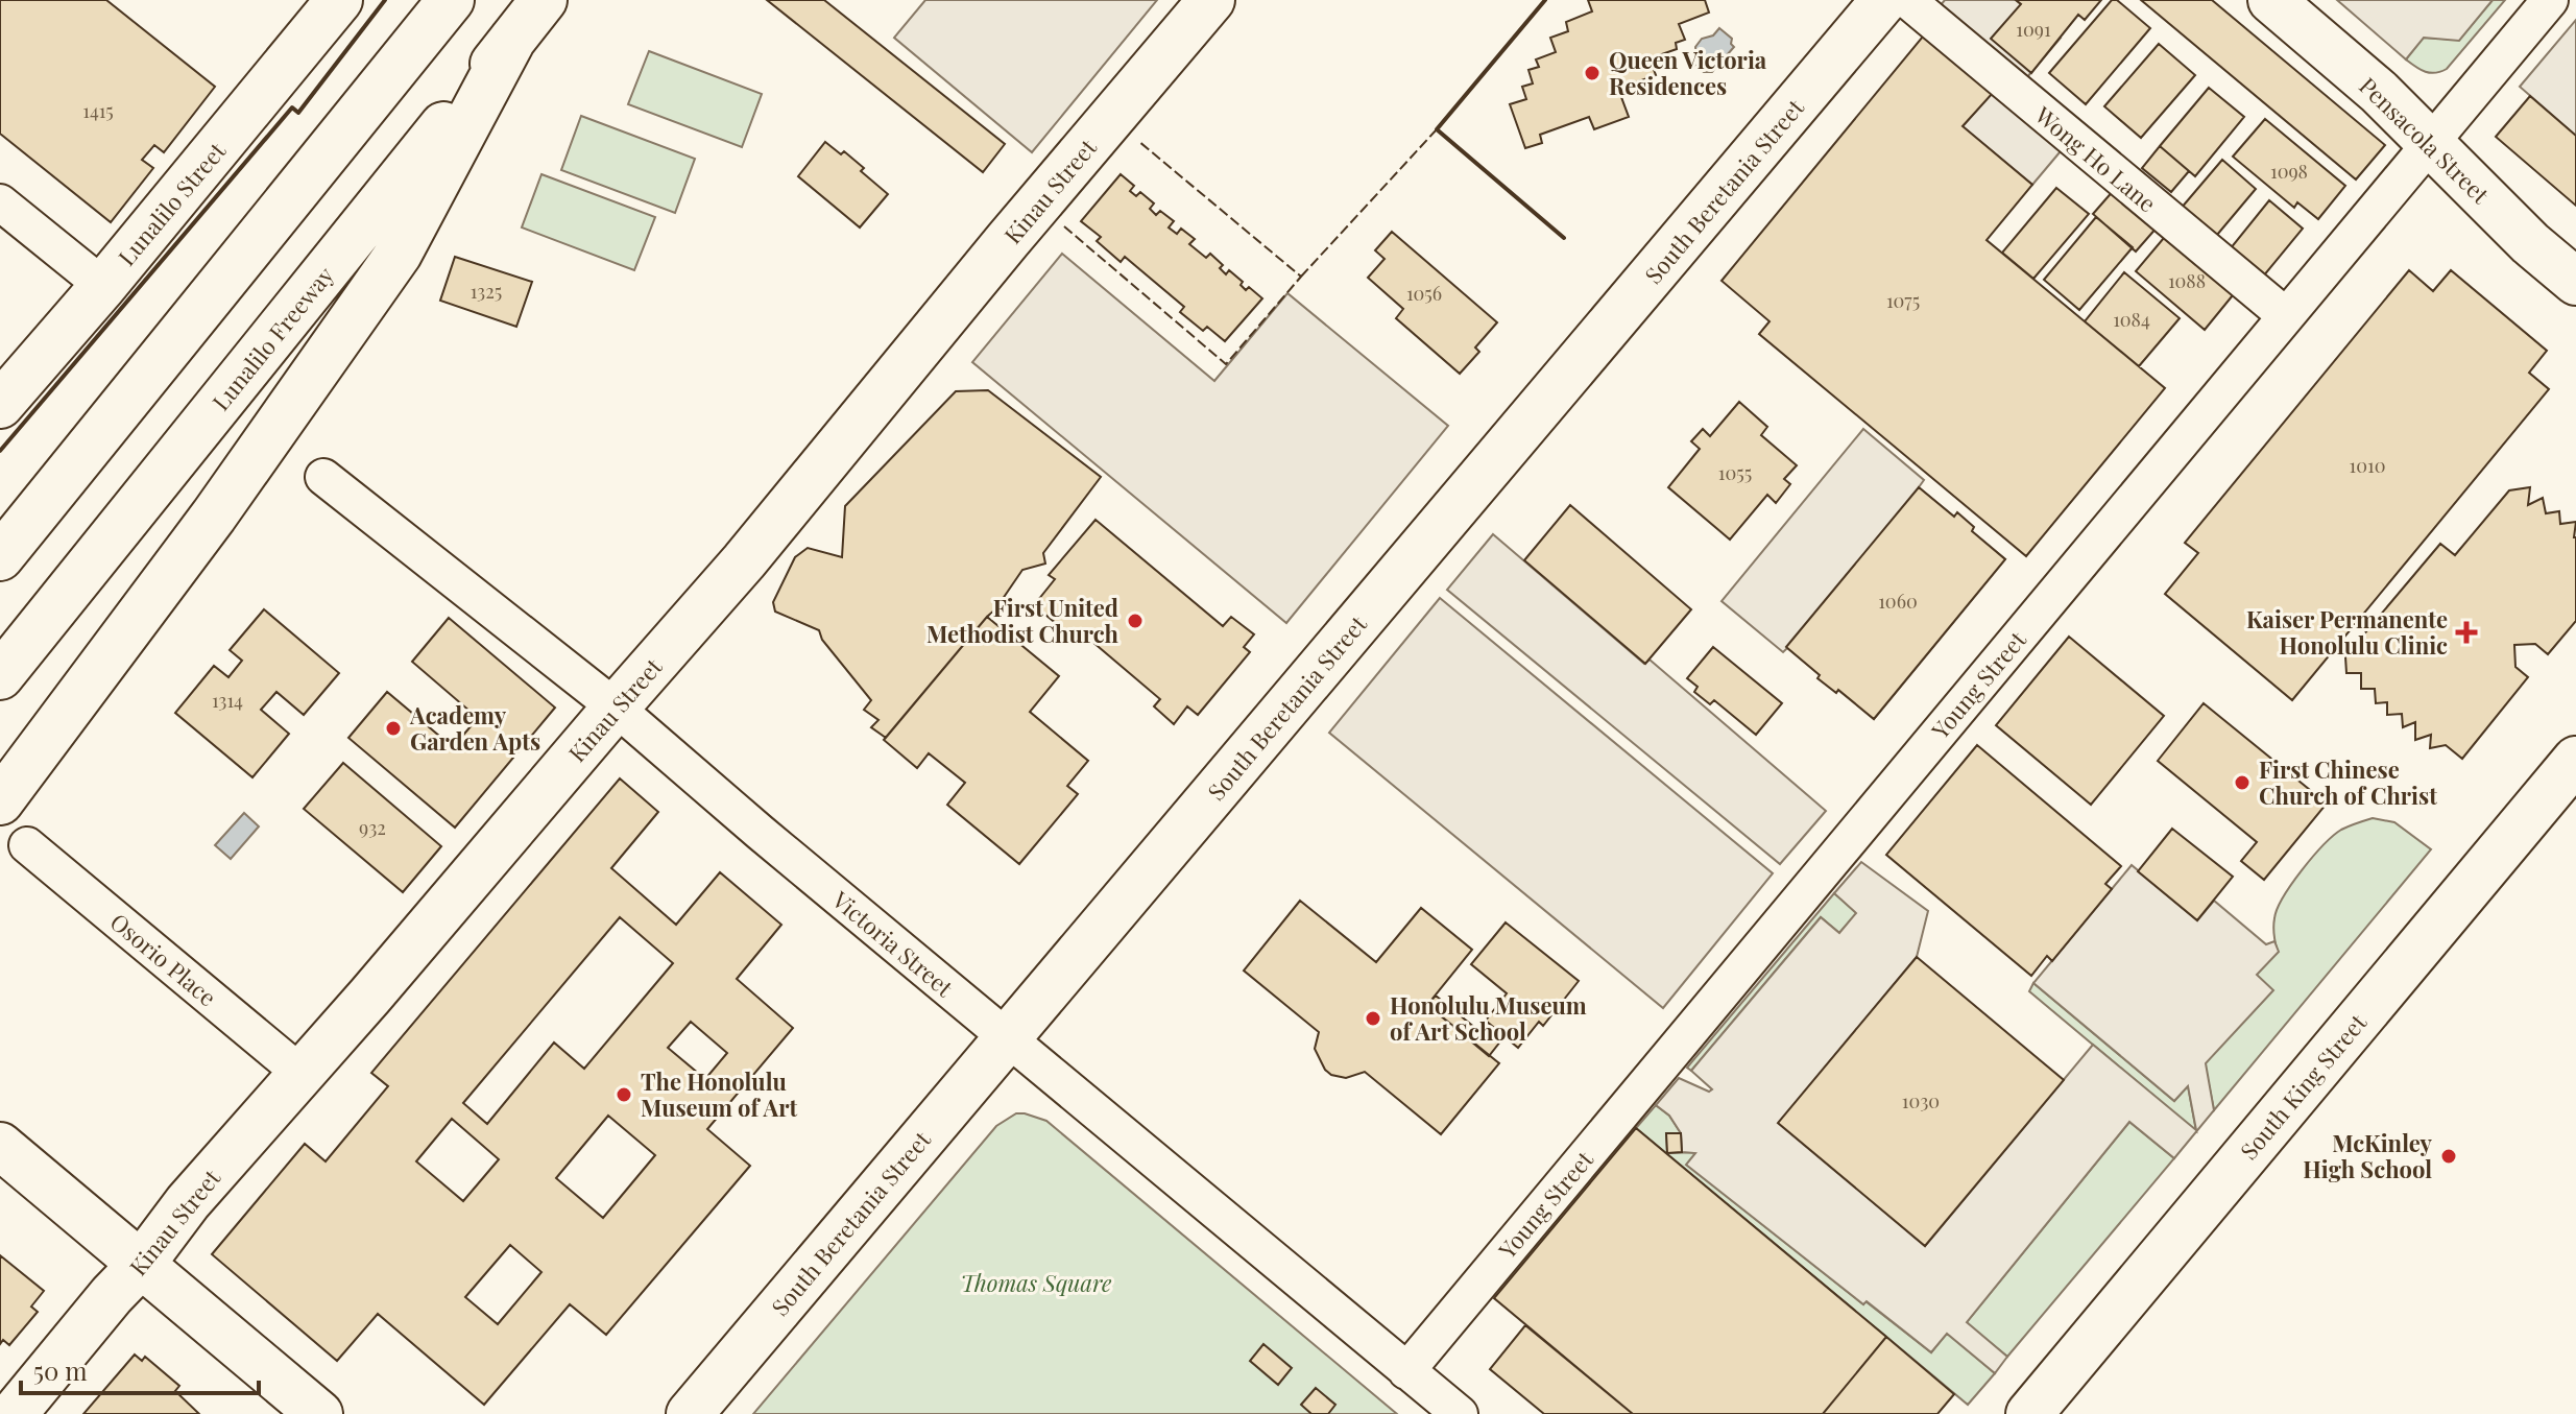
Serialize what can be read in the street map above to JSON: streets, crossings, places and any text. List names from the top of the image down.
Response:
{
  "streets": {
    "main road": [
      "Pensacola Street",
      "Kinau Street",
      "South Beretania Street",
      "Lunalilo Street",
      "Lunalilo Freeway",
      "South King Street"
    ],
    "street": [
      "Wong Ho Lane",
      "Young Street",
      "Victoria Street",
      "Osorio Place"
    ]
  },
  "crossings": [
    ["Pensacola Street", "Young Street"],
    ["Wong Ho Lane", "Young Street"],
    ["Kinau Street", "Victoria Street"],
    ["Kinau Street", "Osorio Place"],
    ["South Beretania Street", "Victoria Street"],
    ["Young Street", "Victoria Street"]
  ],
  "parks": ["Thomas Square"],
  "places": {
    "other": [
      "Queen Victoria Residences",
      "First United Methodist Church",
      "Academy Garden Apts",
      "First Chinese Church of Christ",
      "Honolulu Museum of Art School",
      "The Honolulu Museum of Art",
      "McKinley High School"
    ],
    "health": ["Kaiser Permanente Honolulu Clinic"]
  },
  "house_numbers": [
    "1091",
    "1415",
    "1098",
    "1088",
    "1325",
    "1056",
    "1075",
    "1084",
    "1010",
    "1055",
    "1060",
    "1314",
    "932",
    "1030"
  ],
  "scale_bar": "50 m"
}
